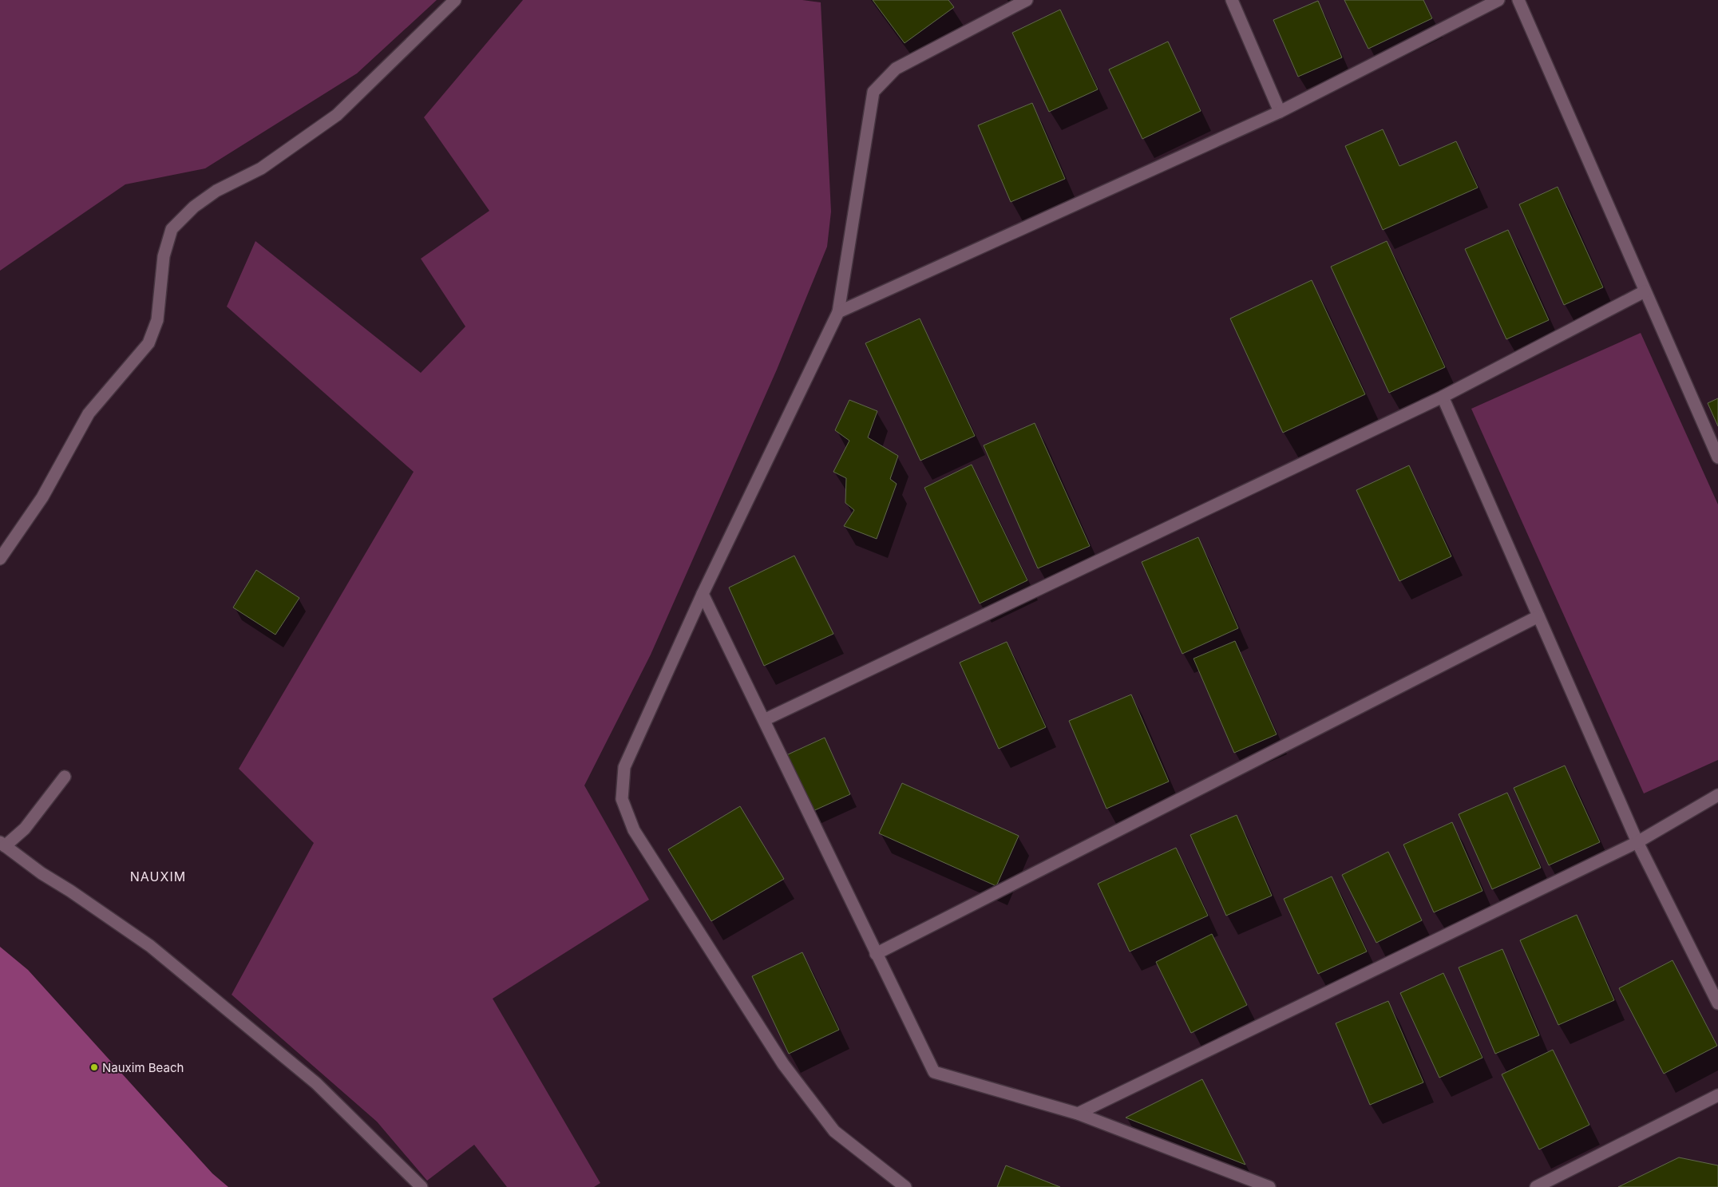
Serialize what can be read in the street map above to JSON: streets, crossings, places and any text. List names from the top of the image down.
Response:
{
  "districts": ["NAUXIM"],
  "places": ["Nauxim Beach"]
}
